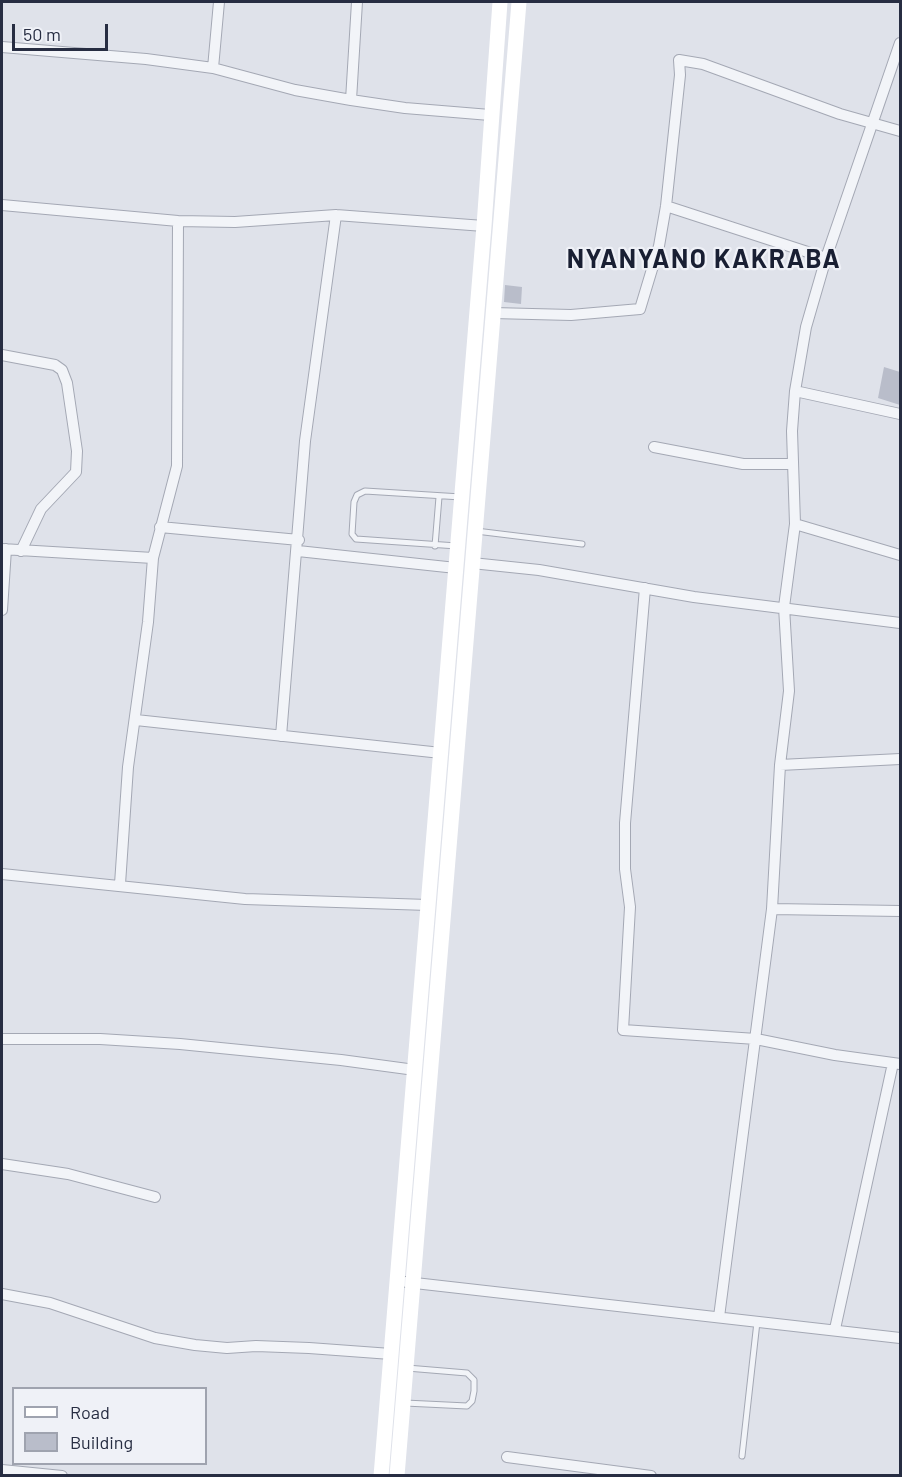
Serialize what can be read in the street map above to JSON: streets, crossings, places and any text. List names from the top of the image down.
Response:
{
  "districts": ["NYANYANO KAKRABA"],
  "legend": ["Road", "Building"],
  "scale_bar": "50 m"
}
